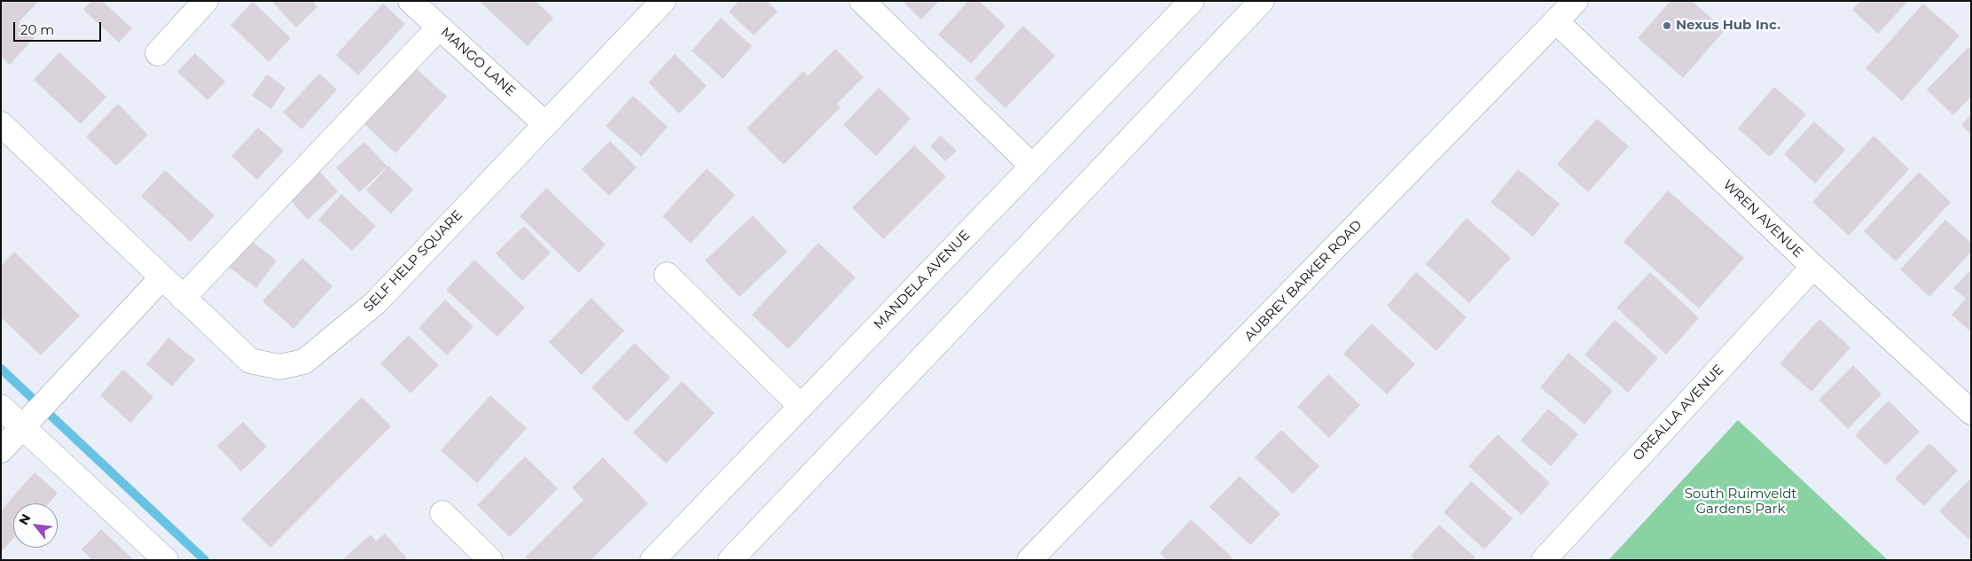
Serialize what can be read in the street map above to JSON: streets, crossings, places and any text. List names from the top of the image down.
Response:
{
  "streets": {
    "street": [
      "MANGO LANE",
      "WREN AVENUE",
      "SELF HELP SQUARE",
      "MANDELA AVENUE",
      "AUBREY BARKER ROAD",
      "OREALLA AVENUE"
    ]
  },
  "crossings": [
    ["MANGO LANE", "SELF HELP SQUARE"],
    ["WREN AVENUE", "AUBREY BARKER ROAD"],
    ["WREN AVENUE", "OREALLA AVENUE"]
  ],
  "parks": ["South Ruimveldt Gardens Park"],
  "places": ["Nexus Hub Inc."],
  "scale_bar": "20 m",
  "north": "top left"
}
